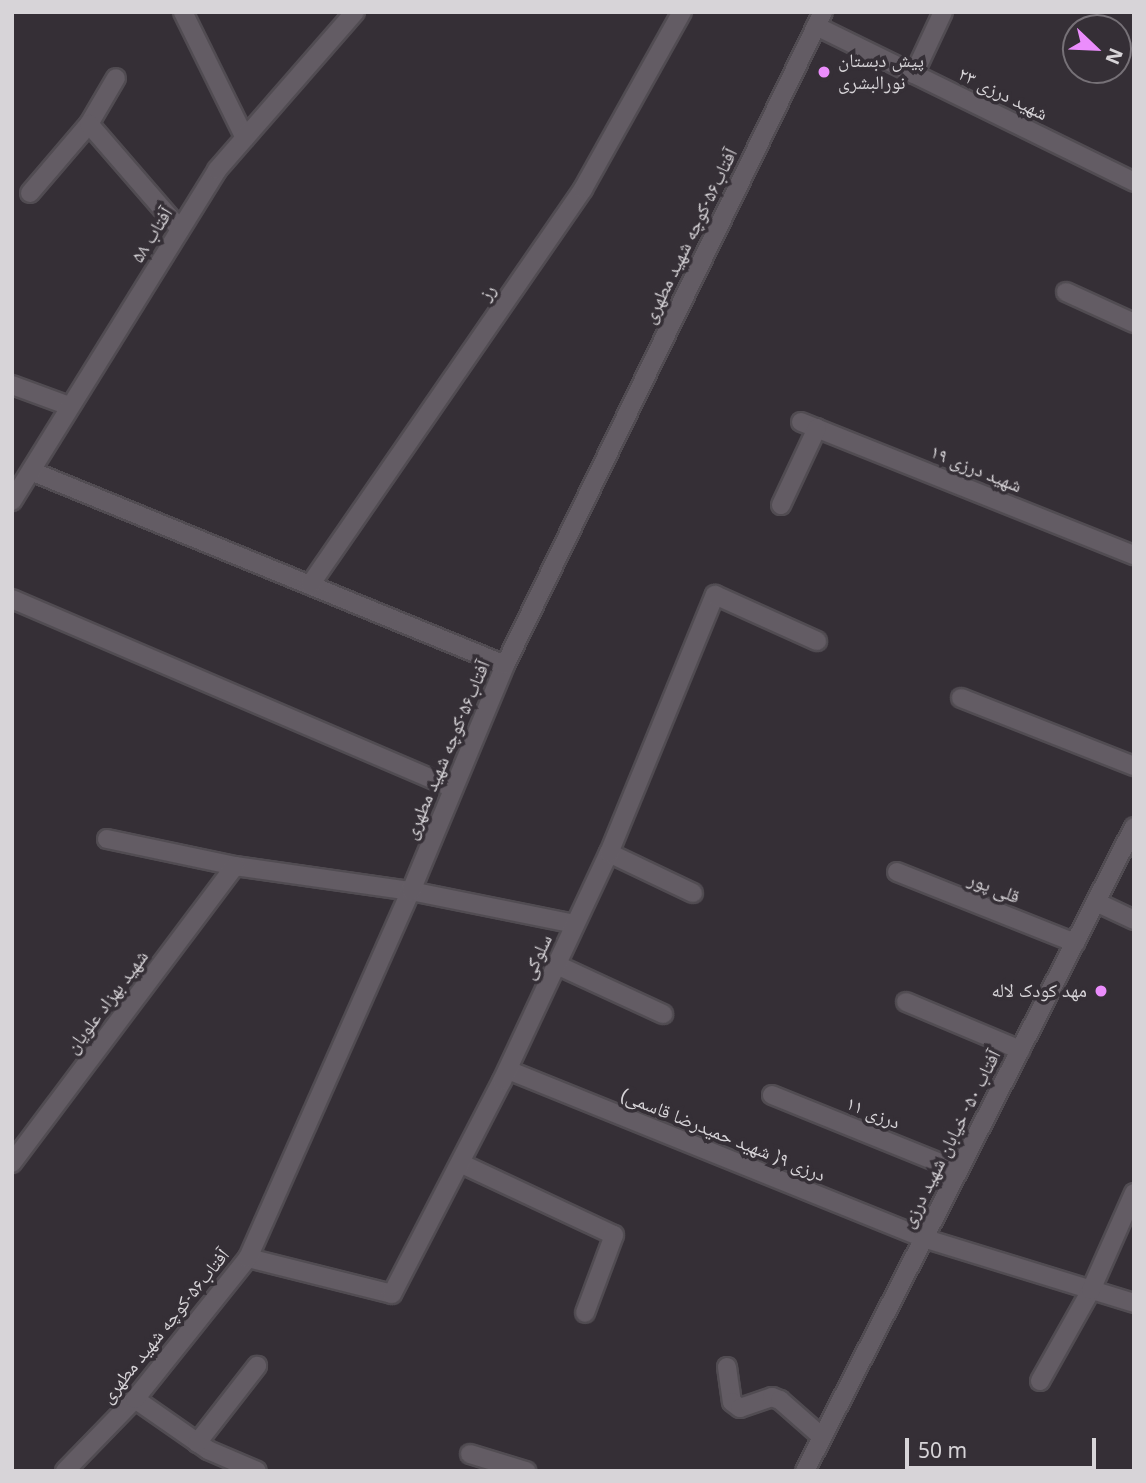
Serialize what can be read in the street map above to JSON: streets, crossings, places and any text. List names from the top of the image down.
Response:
{
  "streets": {
    "street": [
      "شهید درزی ۲۳",
      "آفتاب ۵۸",
      "آفتاب۵۶-كوچه شهيد مطهری",
      "رز",
      "شهید درزی ۱۹",
      "قلی پور",
      "سلوکی",
      "شهید بهزاد علویان",
      "درزی ۱۱",
      "درزی ۹( شهید حمیدرضا قاسمی)",
      "آفتاب ۵۰- خیابان شهید درزی"
    ]
  },
  "crossings": [
    ["شهید درزی ۲۳", "آفتاب۵۶-كوچه شهيد مطهری"],
    ["آفتاب۵۶-كوچه شهيد مطهری", "سلوکی"],
    ["قلی پور", "آفتاب ۵۰- خیابان شهید درزی"],
    ["سلوکی", "درزی ۹( شهید حمیدرضا قاسمی)"],
    ["درزی ۱۱", "آفتاب ۵۰- خیابان شهید درزی"],
    ["درزی ۹( شهید حمیدرضا قاسمی)", "آفتاب ۵۰- خیابان شهید درزی"]
  ],
  "places": ["پیش دبستان نورالبشری", "مهد کودک لاله"],
  "scale_bar": "50 m",
  "north": "bottom right"
}
